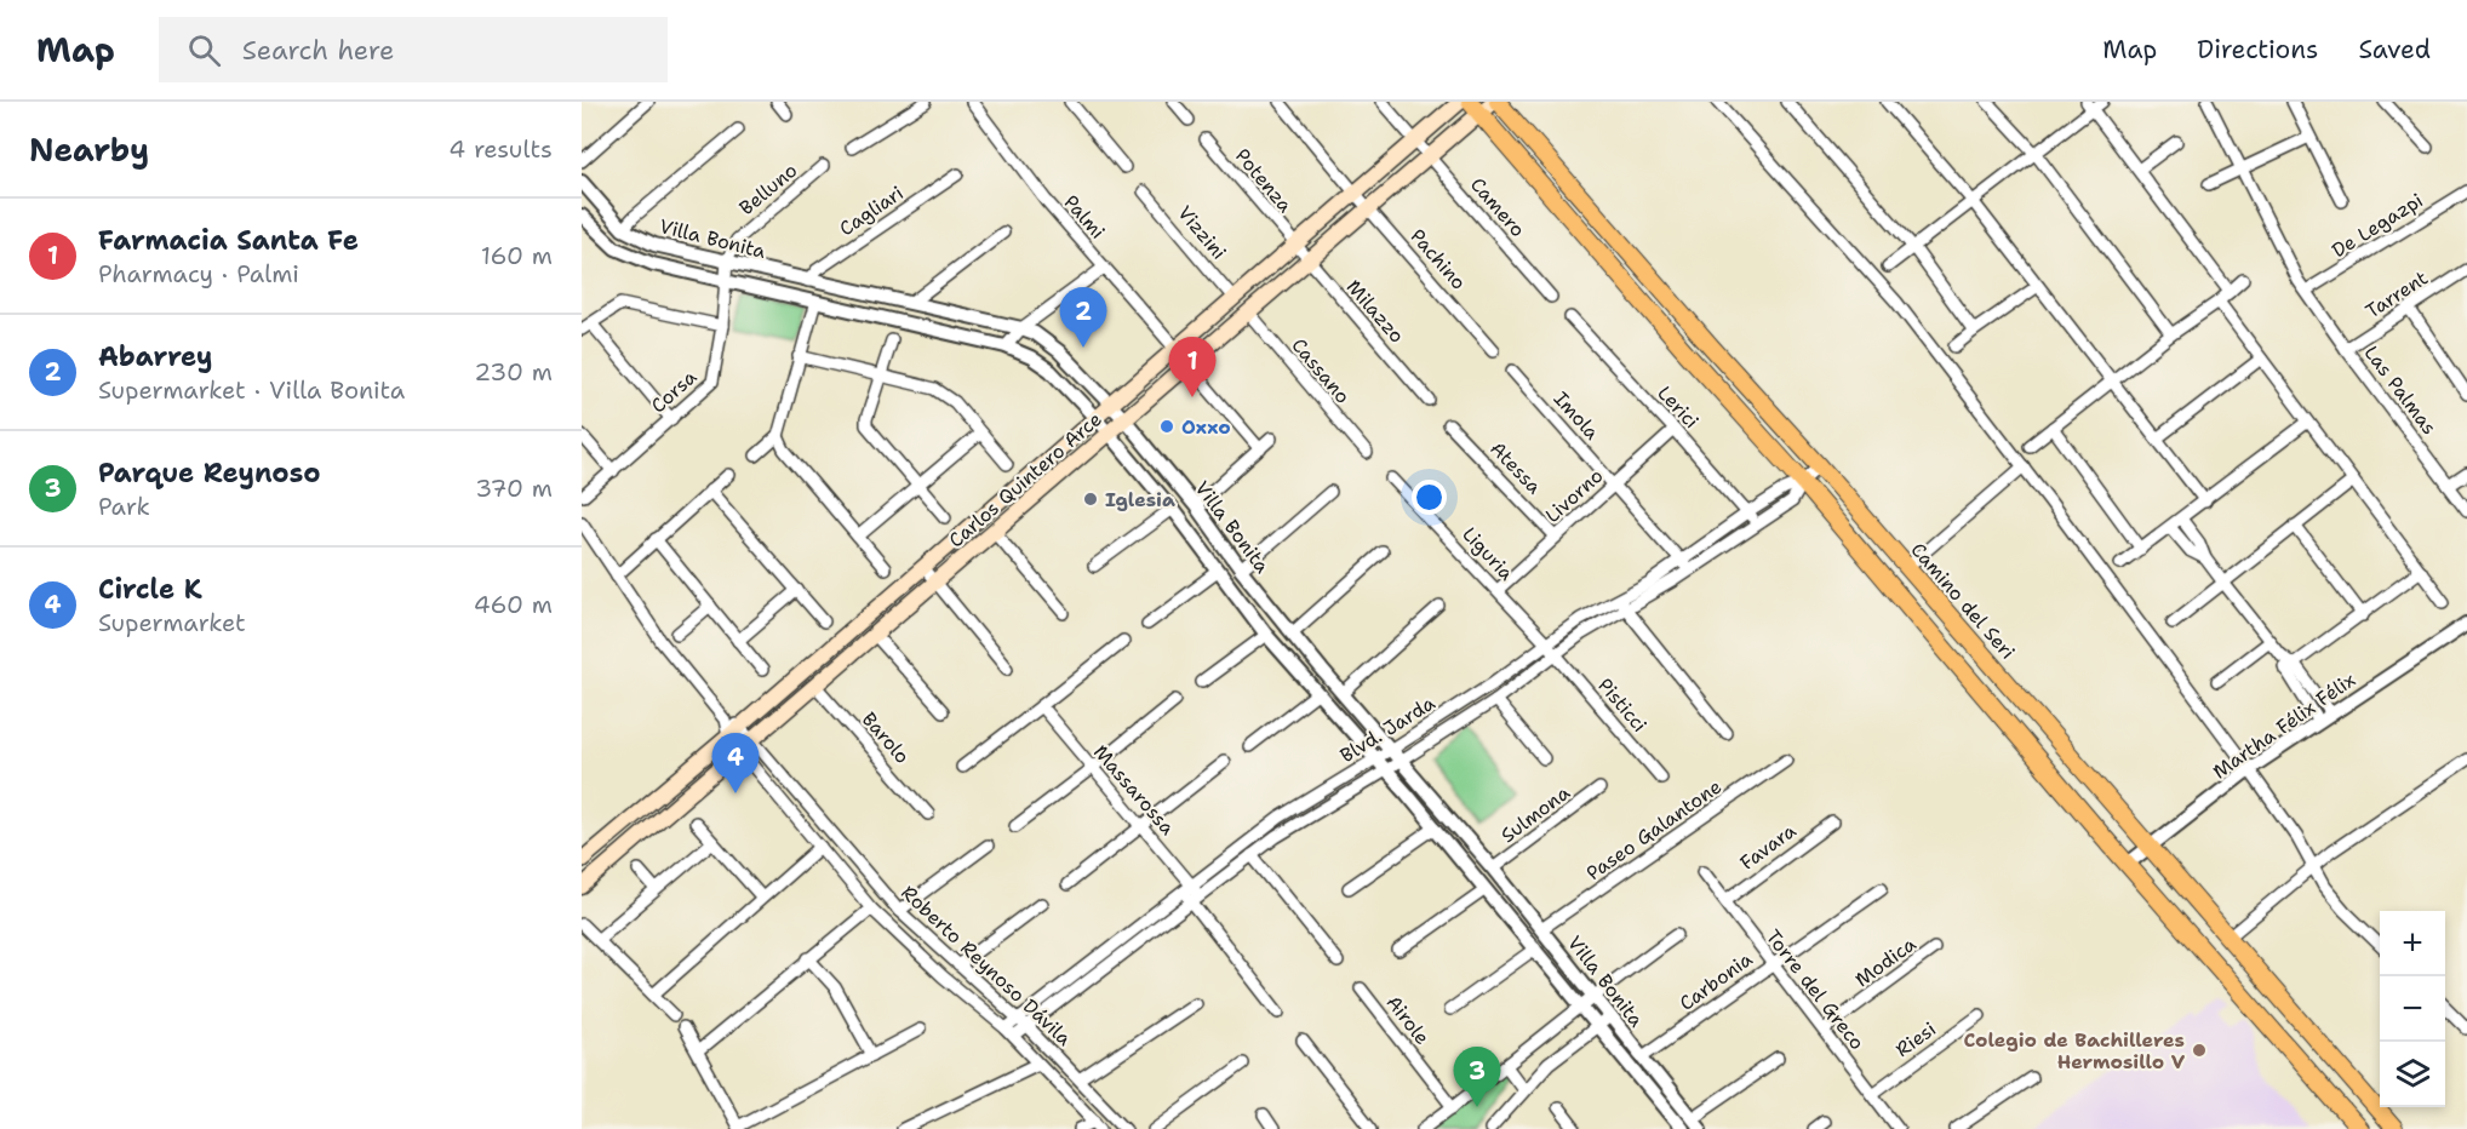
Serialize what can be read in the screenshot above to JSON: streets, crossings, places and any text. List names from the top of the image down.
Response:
{
  "streets": {
    "main road": ["Carlos Quintero Arce", "Camino del Seri"],
    "street": [
      "Potenza",
      "Belluno",
      "Camero",
      "Cagliari",
      "Palmi",
      "De Legazpi",
      "Vizzini",
      "Villa Bonita",
      "Pachino",
      "Tarrent",
      "Milazzo",
      "Cassano",
      "Las Palmas",
      "Corsa",
      "Lerici",
      "Imola",
      "Atessa",
      "Livorno",
      "Liguria",
      "Pisticci",
      "Martha Félix Félix",
      "Blvd. Jarda",
      "Barolo",
      "Massarossa",
      "Sulmona",
      "Paseo Galantone",
      "Favara",
      "Modica",
      "Roberto Reynoso Dávila",
      "Carbonia",
      "Torre del Greco",
      "Airole",
      "Riesi"
    ]
  },
  "crossings": [
    ["Potenza", "Milazzo"],
    ["Potenza", "Carlos Quintero Arce"],
    ["Belluno", "Villa Bonita"],
    ["Belluno", "Corsa"],
    ["Camero", "Carlos Quintero Arce"],
    ["Cagliari", "Villa Bonita"],
    ["Palmi", "Carlos Quintero Arce"],
    ["De Legazpi", "Las Palmas"],
    ["Vizzini", "Carlos Quintero Arce"],
    ["Villa Bonita", "Corsa"],
    ["Villa Bonita", "Carlos Quintero Arce"],
    ["Villa Bonita", "Blvd. Jarda"],
    ["Villa Bonita", "Sulmona"],
    ["Villa Bonita", "Paseo Galantone"],
    ["Villa Bonita", "Carbonia"],
    ["Pachino", "Carlos Quintero Arce"],
    ["Tarrent", "Las Palmas"],
    ["Milazzo", "Carlos Quintero Arce"],
    ["Cassano", "Carlos Quintero Arce"],
    ["Lerici", "Livorno"],
    ["Lerici", "Blvd. Jarda"],
    ["Imola", "Livorno"],
    ["Imola", "Blvd. Jarda"],
    ["Atessa", "Livorno"],
    ["Carlos Quintero Arce", "Camino del Seri"],
    ["Carlos Quintero Arce", "Barolo"],
    ["Carlos Quintero Arce", "Roberto Reynoso Dávila"],
    ["Livorno", "Liguria"],
    ["Liguria", "Pisticci"],
    ["Liguria", "Blvd. Jarda"],
    ["Camino del Seri", "Martha Félix Félix"],
    ["Pisticci", "Blvd. Jarda"],
    ["Blvd. Jarda", "Massarossa"],
    ["Blvd. Jarda", "Roberto Reynoso Dávila"],
    ["Favara", "Torre del Greco"],
    ["Modica", "Torre del Greco"],
    ["Carbonia", "Torre del Greco"],
    ["Torre del Greco", "Riesi"]
  ],
  "places": ["Oxxo", "Iglesia", "Colegio de Bachilleres Hermosillo V"],
  "page": {
    "header": "Map",
    "search": "Search here",
    "nav": ["Map", "Directions", "Saved"],
    "heading": ["Nearby", "4 results"],
    "list": [
      {
        "mark": "1",
        "name": "Farmacia Santa Fe",
        "note": "Pharmacy · Palmi",
        "value": "160 m"
      },
      {
        "mark": "2",
        "name": "Abarrey",
        "note": "Supermarket · Villa Bonita",
        "value": "230 m"
      },
      {
        "mark": "3",
        "name": "Parque Reynoso",
        "note": "Park",
        "value": "370 m"
      },
      {
        "mark": "4",
        "name": "Circle K",
        "note": "Supermarket",
        "value": "460 m"
      }
    ],
    "pins": [
      "2",
      "1",
      "4",
      "3"
    ],
    "map_buttons": ["+", "−"]
  }
}
